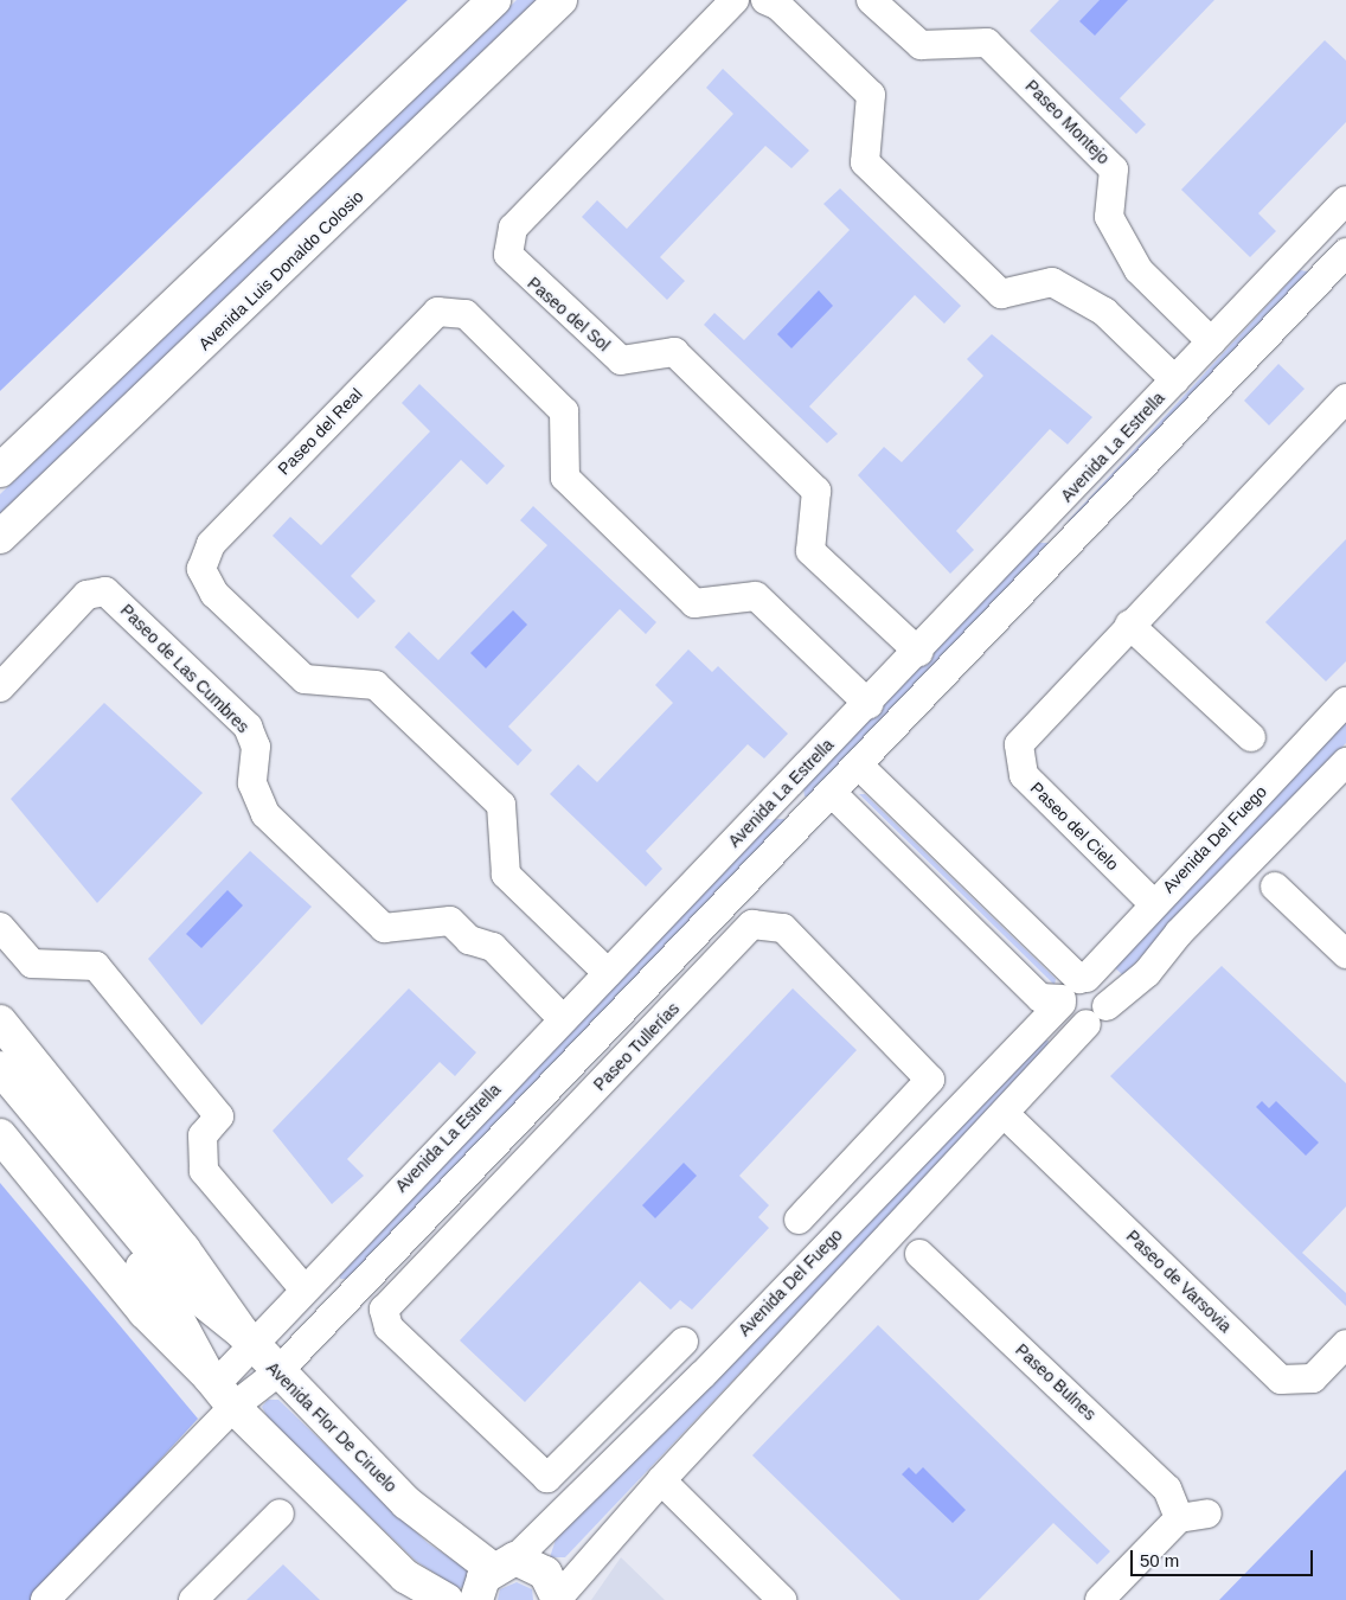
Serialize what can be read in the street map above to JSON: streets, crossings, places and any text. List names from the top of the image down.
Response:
{
  "streets": {
    "main road": ["Avenida Luis Donaldo Colosio", "Avenida Flor De Ciruelo"],
    "street": [
      "Paseo Montejo",
      "Paseo del Sol",
      "Paseo del Real",
      "Avenida La Estrella",
      "Paseo de Las Cumbres",
      "Paseo del Cielo",
      "Avenida Del Fuego",
      "Paseo Tullerías",
      "Paseo de Varsovia",
      "Paseo Bulnes"
    ]
  },
  "crossings": [
    ["Paseo Montejo", "Avenida La Estrella"],
    ["Paseo del Sol", "Avenida La Estrella"],
    ["Paseo del Real", "Avenida La Estrella"],
    ["Avenida La Estrella", "Paseo de Las Cumbres"],
    ["Avenida La Estrella", "Avenida Flor De Ciruelo"],
    ["Paseo del Cielo", "Avenida Del Fuego"],
    ["Avenida Del Fuego", "Paseo Tullerías"],
    ["Avenida Del Fuego", "Avenida Flor De Ciruelo"]
  ],
  "scale_bar": "50 m"
}
